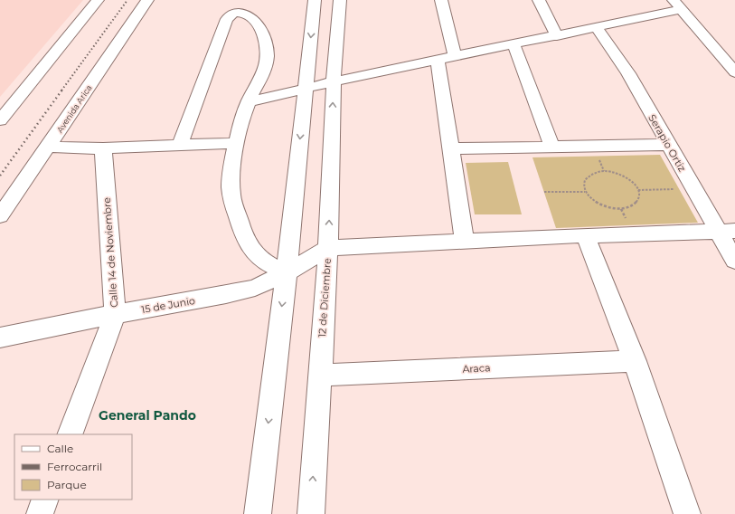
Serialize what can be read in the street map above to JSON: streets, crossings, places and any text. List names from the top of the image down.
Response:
{
  "streets": {
    "street": [
      "Avenida Arica",
      "Serapio Ortiz",
      "Calle 14 de Noviembre",
      "12 de Diciembre",
      "15 de Junio",
      "Araca"
    ]
  },
  "crossings": [
    ["Calle 14 de Noviembre", "15 de Junio"],
    ["12 de Diciembre", "15 de Junio"],
    ["12 de Diciembre", "Araca"]
  ],
  "districts": ["General Pando"],
  "legend": ["Calle", "Ferrocarril", "Parque"]
}
